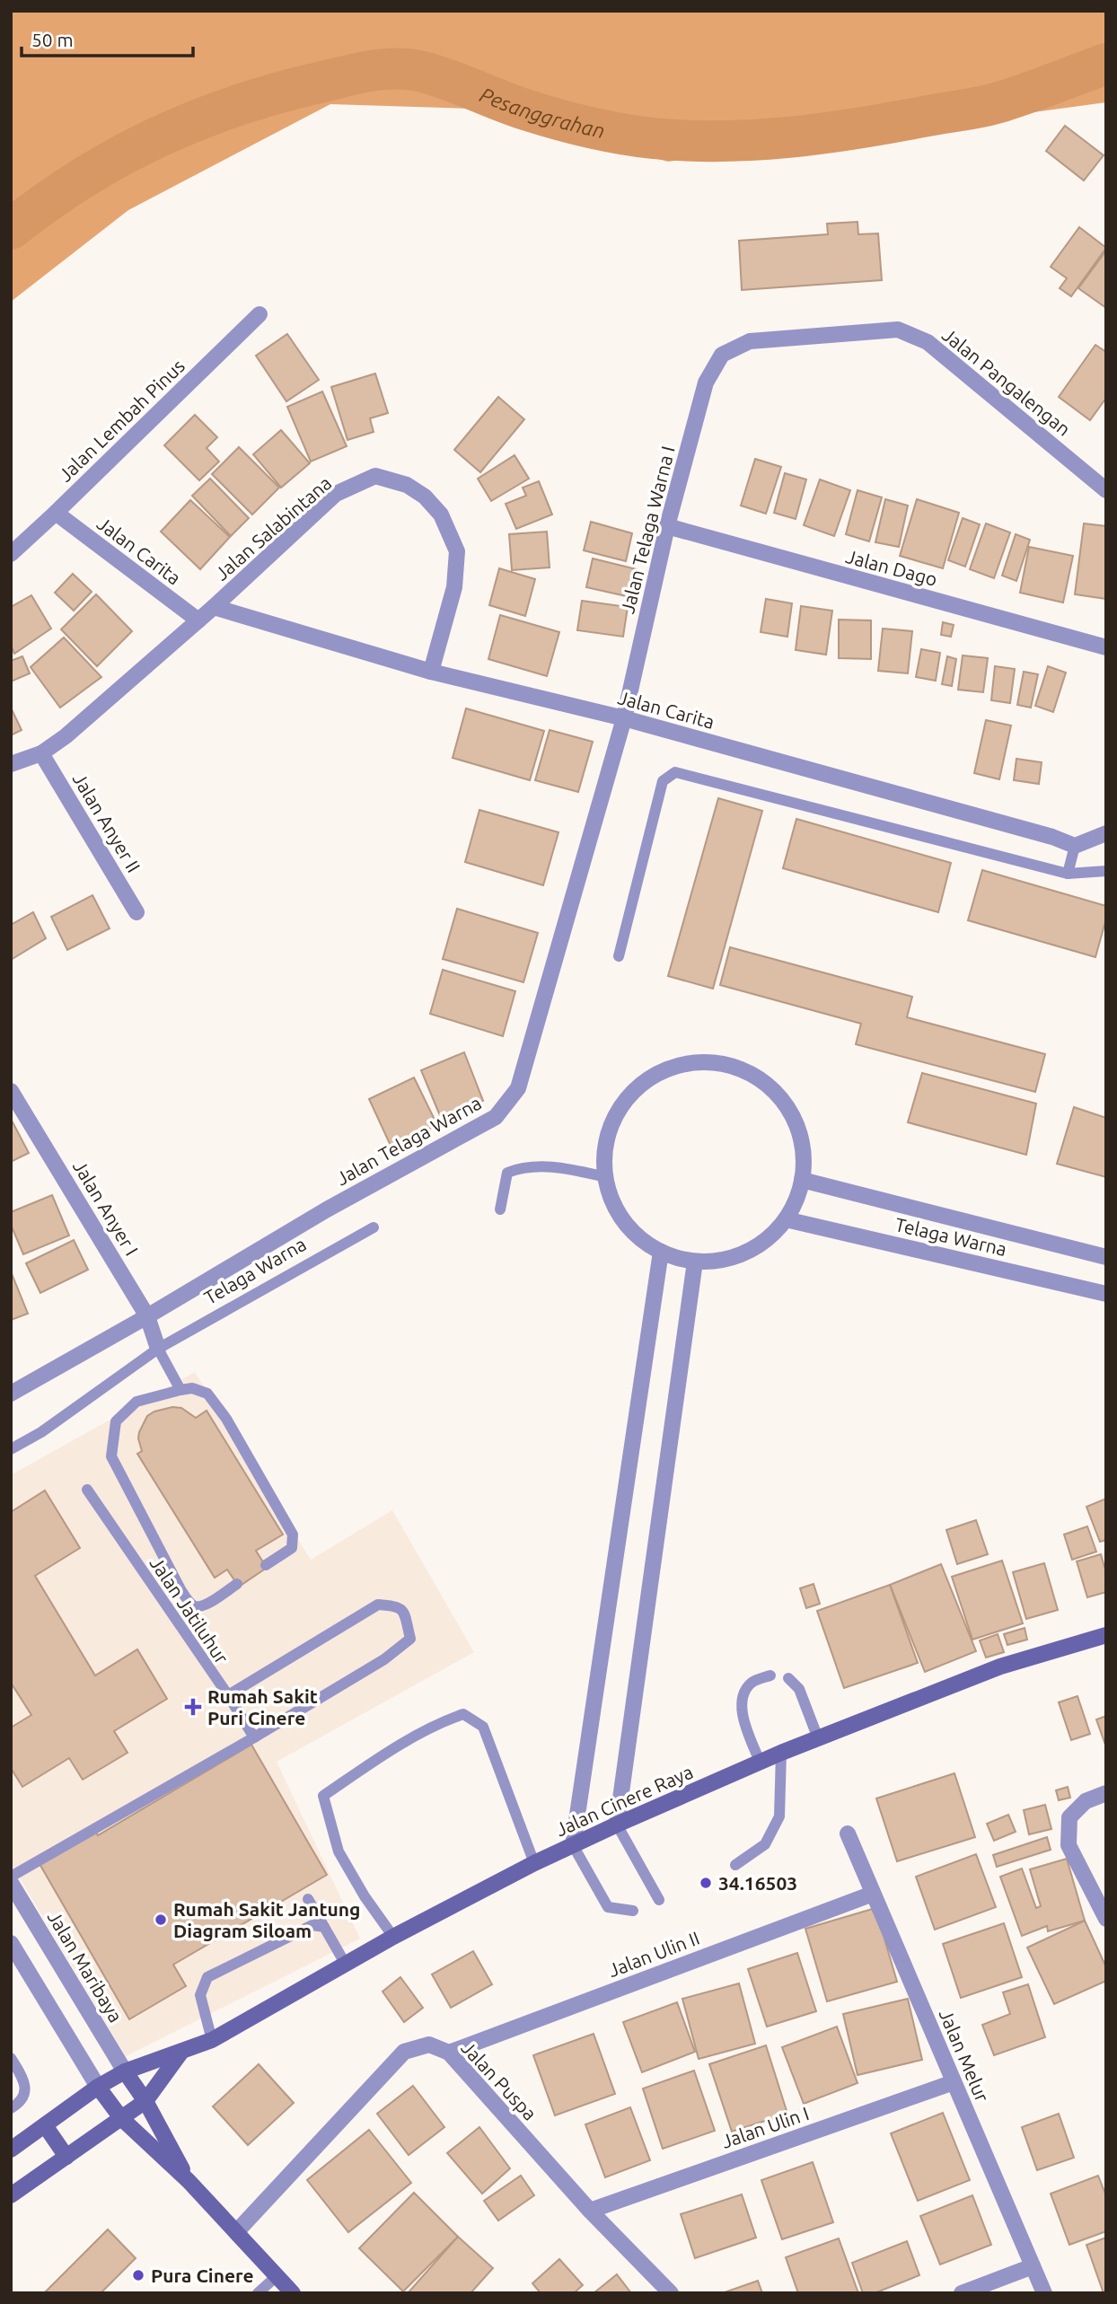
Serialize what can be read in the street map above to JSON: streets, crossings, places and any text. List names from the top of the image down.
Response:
{
  "streets": {
    "main road": ["Jalan Cinere Raya"],
    "street": [
      "Jalan Pangalengan",
      "Jalan Lembah Pinus",
      "Jalan Salabintana",
      "Jalan Telaga Warna I",
      "Jalan Carita",
      "Jalan Dago",
      "Jalan Anyer II",
      "Jalan Telaga Warna",
      "Jalan Anyer I",
      "Telaga Warna",
      "Jalan Ulin II",
      "Jalan Maribaya",
      "Jalan Melur",
      "Jalan Puspa",
      "Jalan Ulin I"
    ],
    "lane": ["Jalan Jatiluhur"]
  },
  "crossings": [
    ["Jalan Pangalengan", "Jalan Telaga Warna I"],
    ["Jalan Lembah Pinus", "Jalan Carita"],
    ["Jalan Salabintana", "Jalan Carita"],
    ["Jalan Salabintana", "Jalan Anyer II"],
    ["Jalan Telaga Warna I", "Jalan Carita"],
    ["Jalan Telaga Warna I", "Jalan Dago"],
    ["Jalan Telaga Warna I", "Jalan Telaga Warna"],
    ["Jalan Carita", "Jalan Telaga Warna"],
    ["Jalan Telaga Warna", "Jalan Anyer I"],
    ["Jalan Anyer I", "Telaga Warna"],
    ["Jalan Cinere Raya", "Jalan Maribaya"],
    ["Jalan Ulin II", "Jalan Melur"],
    ["Jalan Ulin II", "Jalan Puspa"],
    ["Jalan Melur", "Jalan Ulin I"],
    ["Jalan Puspa", "Jalan Ulin I"]
  ],
  "water": ["Pesanggrahan"],
  "places": {
    "health": ["Rumah Sakit Puri Cinere"],
    "other": ["34.16503", "Rumah Sakit Jantung Diagram Siloam", "Pura Cinere"]
  },
  "scale_bar": "50 m"
}
